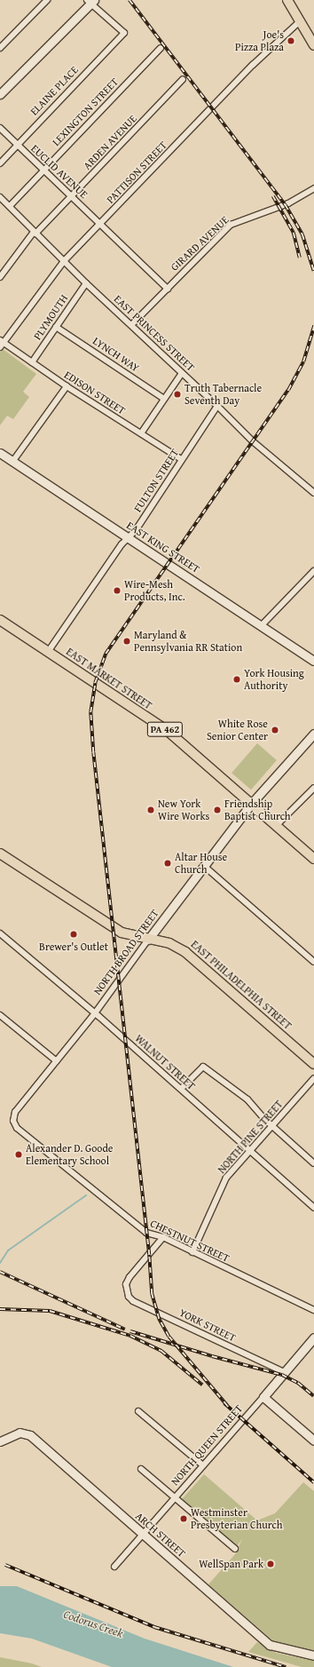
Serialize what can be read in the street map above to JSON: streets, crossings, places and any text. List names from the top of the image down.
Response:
{
  "streets": {
    "main road": ["EAST MARKET STREET", "PA 462", "EAST PHILADELPHIA STREET"],
    "street": [
      "ELAINE PLACE",
      "LEXINGTON STREET",
      "ARDEN AVENUE",
      "EUCLID AVENUE",
      "PATTISON STREET",
      "GIRARD AVENUE",
      "PLYMOUTH",
      "EAST PRINCESS STREET",
      "LYNCH WAY",
      "EDISON STREET",
      "FULTON STREET",
      "EAST KING STREET",
      "NORTH BROAD STREET",
      "WALNUT STREET",
      "NORTH PINE STREET",
      "CHESTNUT STREET",
      "YORK STREET",
      "NORTH QUEEN STREET",
      "ARCH STREET"
    ]
  },
  "crossings": [
    ["ELAINE PLACE", "EUCLID AVENUE"],
    ["LEXINGTON STREET", "EUCLID AVENUE"],
    ["LEXINGTON STREET", "EAST PRINCESS STREET"],
    ["ARDEN AVENUE", "EUCLID AVENUE"],
    ["ARDEN AVENUE", "EAST PRINCESS STREET"],
    ["EUCLID AVENUE", "PATTISON STREET"],
    ["EUCLID AVENUE", "GIRARD AVENUE"],
    ["PATTISON STREET", "EAST PRINCESS STREET"],
    ["PATTISON STREET", "EDISON STREET"],
    ["GIRARD AVENUE", "EAST PRINCESS STREET"],
    ["PLYMOUTH", "EAST PRINCESS STREET"],
    ["PLYMOUTH", "LYNCH WAY"],
    ["PLYMOUTH", "EDISON STREET"],
    ["EAST PRINCESS STREET", "FULTON STREET"],
    ["EDISON STREET", "FULTON STREET"],
    ["FULTON STREET", "EAST KING STREET"],
    ["FULTON STREET", "EAST MARKET STREET"],
    ["EAST MARKET STREET", "NORTH BROAD STREET"],
    ["NORTH BROAD STREET", "EAST PHILADELPHIA STREET"],
    ["NORTH BROAD STREET", "WALNUT STREET"],
    ["NORTH BROAD STREET", "CHESTNUT STREET"],
    ["WALNUT STREET", "NORTH PINE STREET"],
    ["NORTH PINE STREET", "CHESTNUT STREET"],
    ["CHESTNUT STREET", "YORK STREET"],
    ["YORK STREET", "NORTH QUEEN STREET"],
    ["NORTH QUEEN STREET", "ARCH STREET"]
  ],
  "water": ["Codorus Creek"],
  "places": [
    "Joe's Pizza Plaza",
    "Truth Tabernacle Seventh Day",
    "Wire-Mesh Products, Inc.",
    "Maryland & Pennsylvania RR Station",
    "York Housing Authority",
    "White Rose Senior Center",
    "New York Wire Works",
    "Friendship Baptist Church",
    "Altar House Church",
    "Brewer's Outlet",
    "Alexander D. Goode Elementary School",
    "Westminster Presbyterian Church",
    "WellSpan Park"
  ]
}
